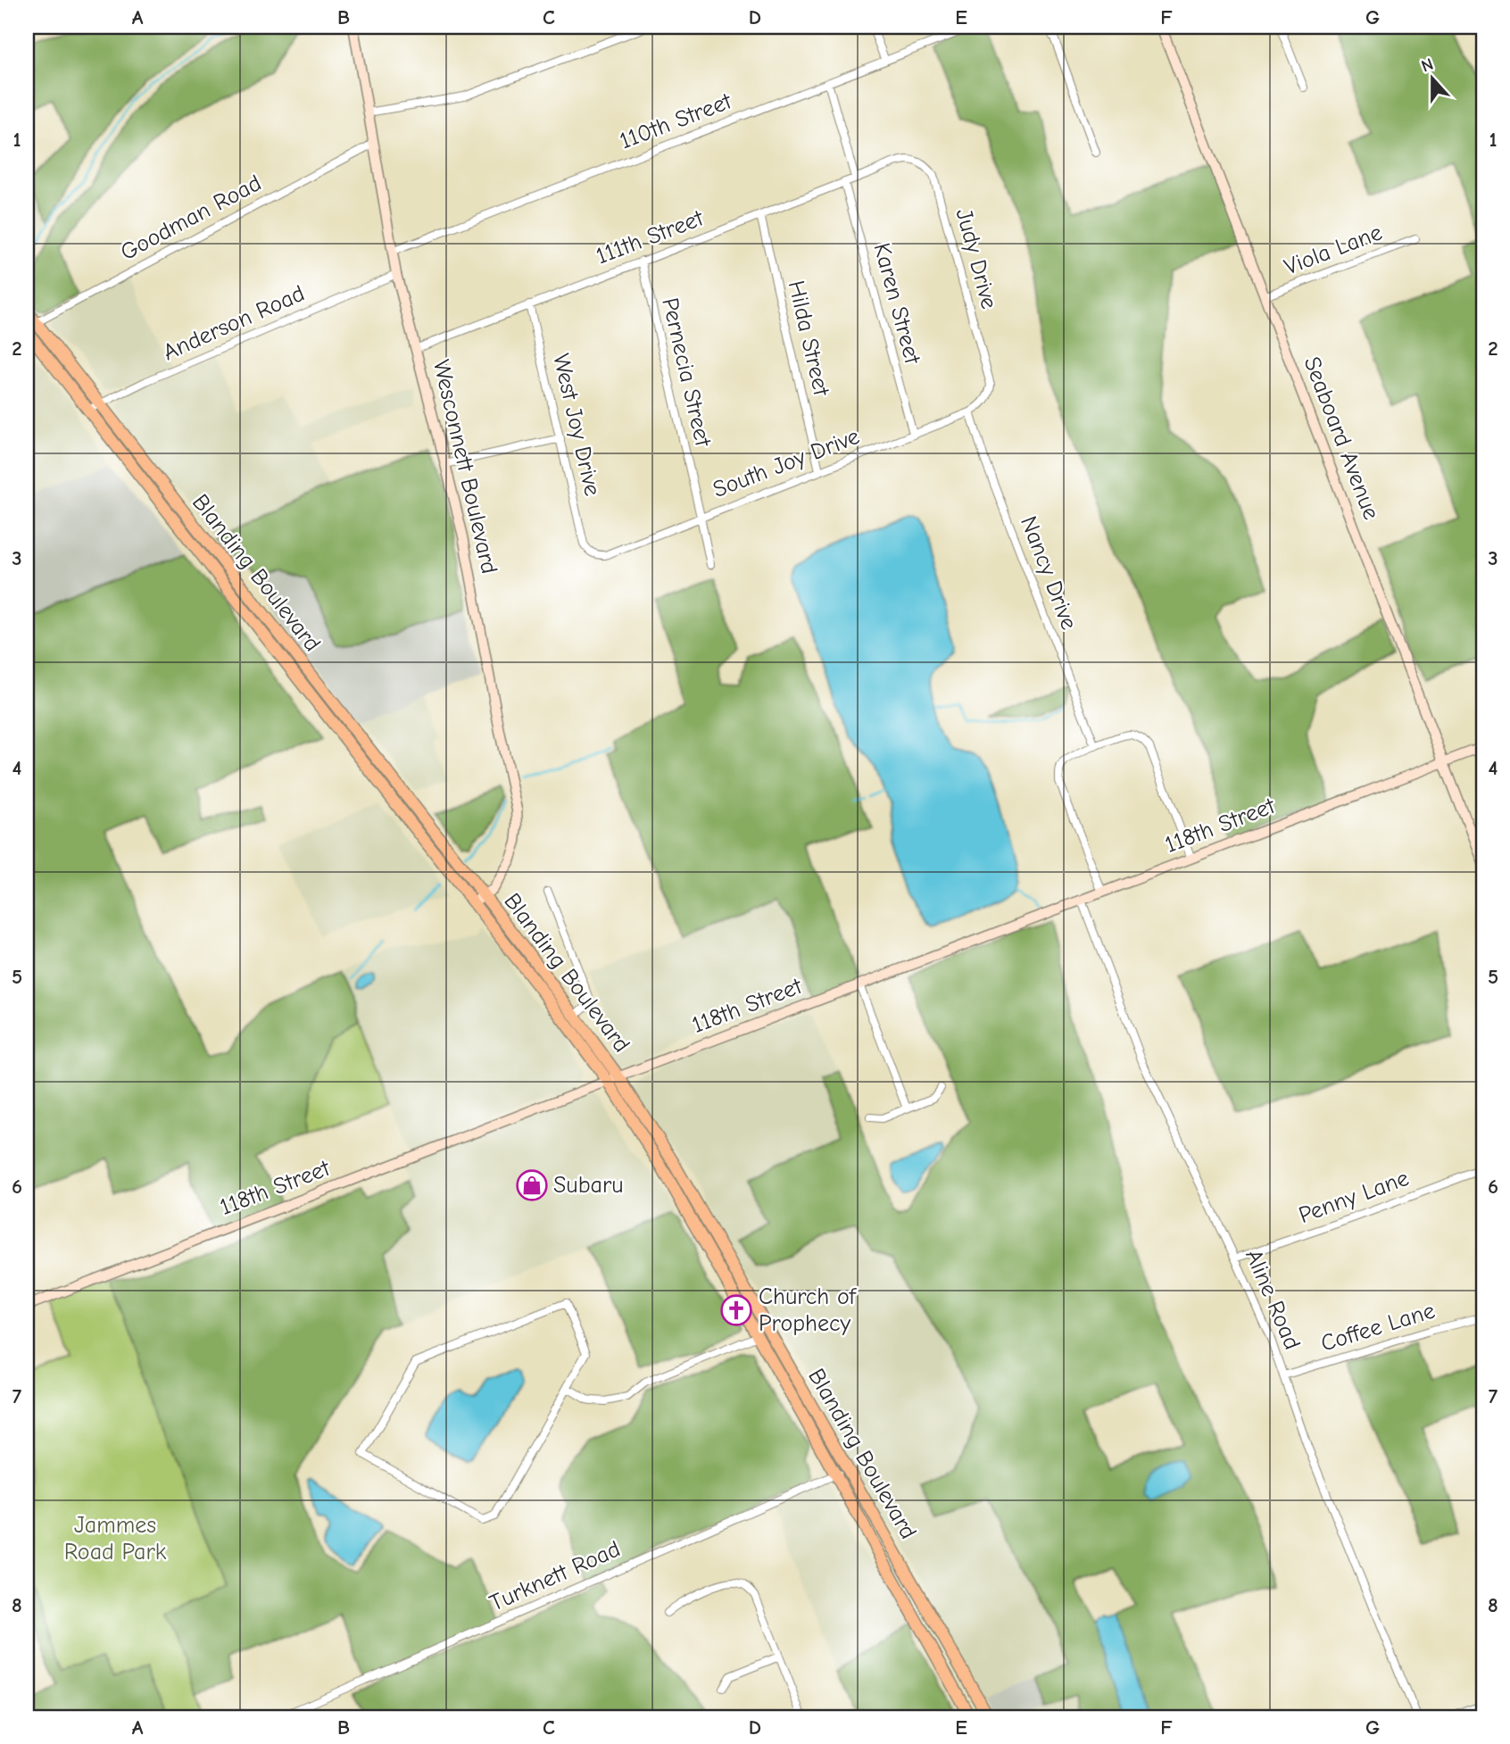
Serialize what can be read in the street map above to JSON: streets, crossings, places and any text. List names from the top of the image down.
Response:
{
  "streets": {
    "main road": ["Blanding Boulevard"],
    "street": [
      "110th Street",
      "Goodman Road",
      "111th Street",
      "Viola Lane",
      "Judy Drive",
      "Karen Street",
      "Anderson Road",
      "Hilda Street",
      "Pernecia Street",
      "West Joy Drive",
      "Seaboard Avenue",
      "South Joy Drive",
      "Wesconnett Boulevard",
      "Nancy Drive",
      "118th Street",
      "Penny Lane",
      "Aline Road",
      "Coffee Lane",
      "Turknett Road"
    ]
  },
  "crossings": [
    ["110th Street", "Wesconnett Boulevard"],
    ["Goodman Road", "Wesconnett Boulevard"],
    ["Goodman Road", "Blanding Boulevard"],
    ["111th Street", "Judy Drive"],
    ["111th Street", "Karen Street"],
    ["111th Street", "Hilda Street"],
    ["111th Street", "Pernecia Street"],
    ["111th Street", "West Joy Drive"],
    ["111th Street", "Wesconnett Boulevard"],
    ["Viola Lane", "Seaboard Avenue"],
    ["Judy Drive", "South Joy Drive"],
    ["Karen Street", "South Joy Drive"],
    ["Anderson Road", "Wesconnett Boulevard"],
    ["Anderson Road", "Blanding Boulevard"],
    ["Hilda Street", "South Joy Drive"],
    ["Pernecia Street", "South Joy Drive"],
    ["West Joy Drive", "South Joy Drive"],
    ["Seaboard Avenue", "118th Street"],
    ["South Joy Drive", "Nancy Drive"],
    ["Wesconnett Boulevard", "Blanding Boulevard"],
    ["Blanding Boulevard", "118th Street"],
    ["Blanding Boulevard", "Turknett Road"],
    ["118th Street", "Aline Road"],
    ["Penny Lane", "Aline Road"],
    ["Aline Road", "Coffee Lane"]
  ],
  "parks": ["Jammes Road Park"],
  "places": {
    "shop": ["Subaru"],
    "church": ["Church of Prophecy"]
  },
  "north": "top",
  "grid": {
    "columns": [
      "A",
      "B",
      "C",
      "D",
      "E",
      "F",
      "G"
    ],
    "rows": [
      "1",
      "2",
      "3",
      "4",
      "5",
      "6",
      "7",
      "8"
    ]
  }
}
